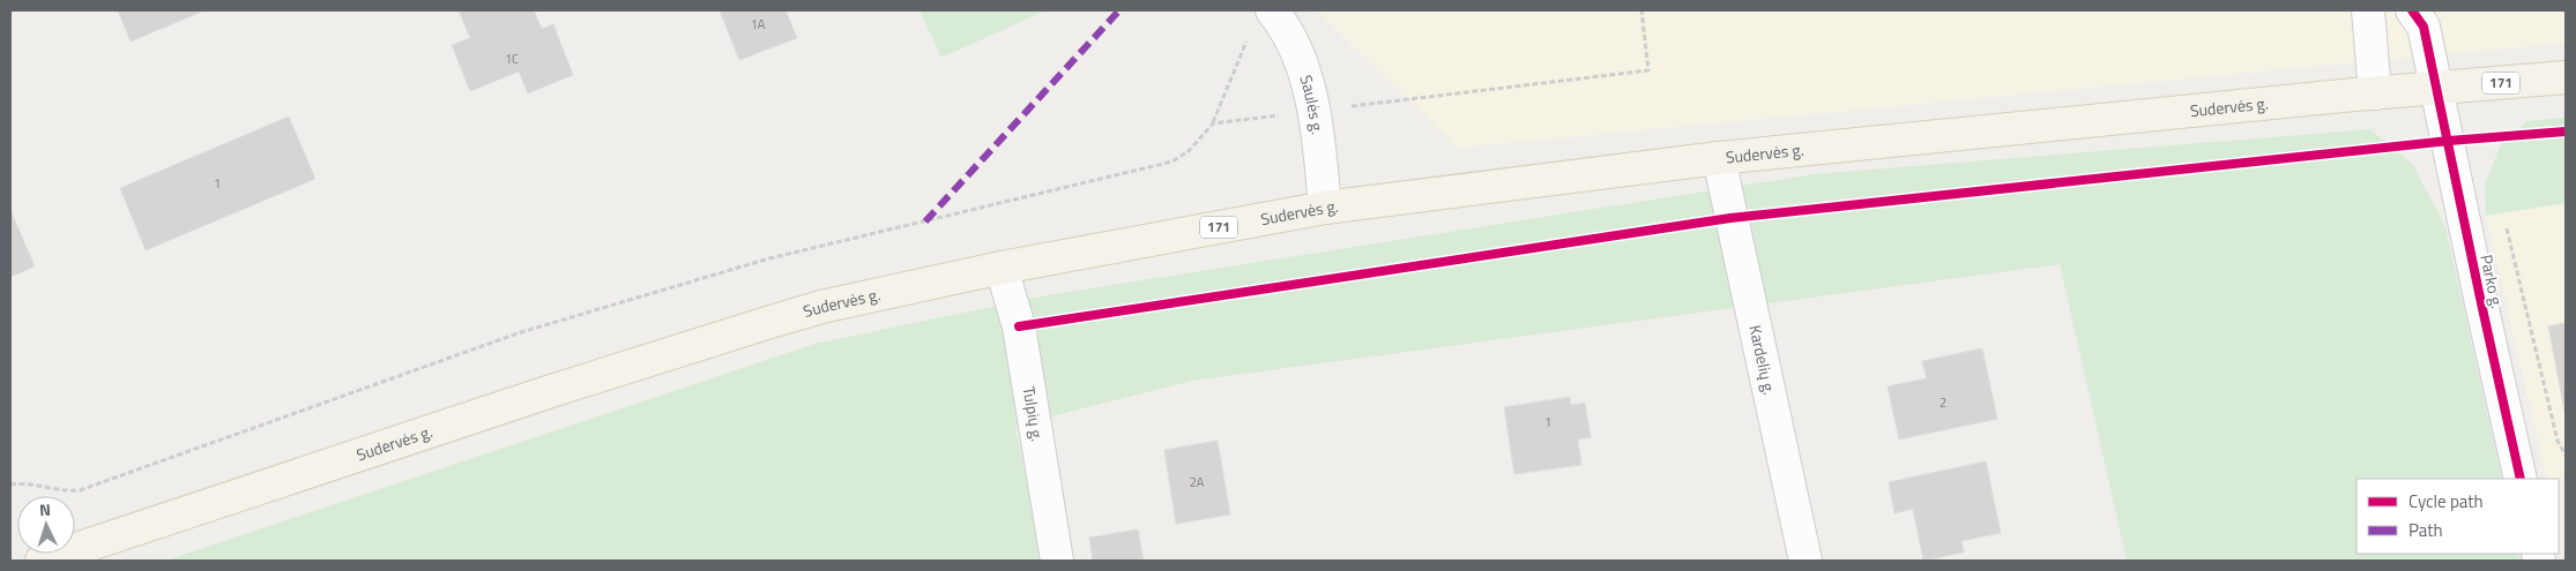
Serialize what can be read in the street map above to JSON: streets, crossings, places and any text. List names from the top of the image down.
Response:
{
  "streets": {
    "main road": ["171", "Sudervės g."],
    "street": [
      "Saulės g.",
      "Parko g.",
      "Kardelių g.",
      "Tulpių g."
    ]
  },
  "crossings": [
    ["Saulės g.", "Sudervės g."],
    ["Sudervės g.", "Parko g."],
    ["Sudervės g.", "Kardelių g."],
    ["Sudervės g.", "Tulpių g."]
  ],
  "house_numbers": [
    "1A",
    "1C",
    "1",
    "2",
    "1",
    "2A"
  ],
  "legend": ["Cycle path", "Path"],
  "north": "top"
}
